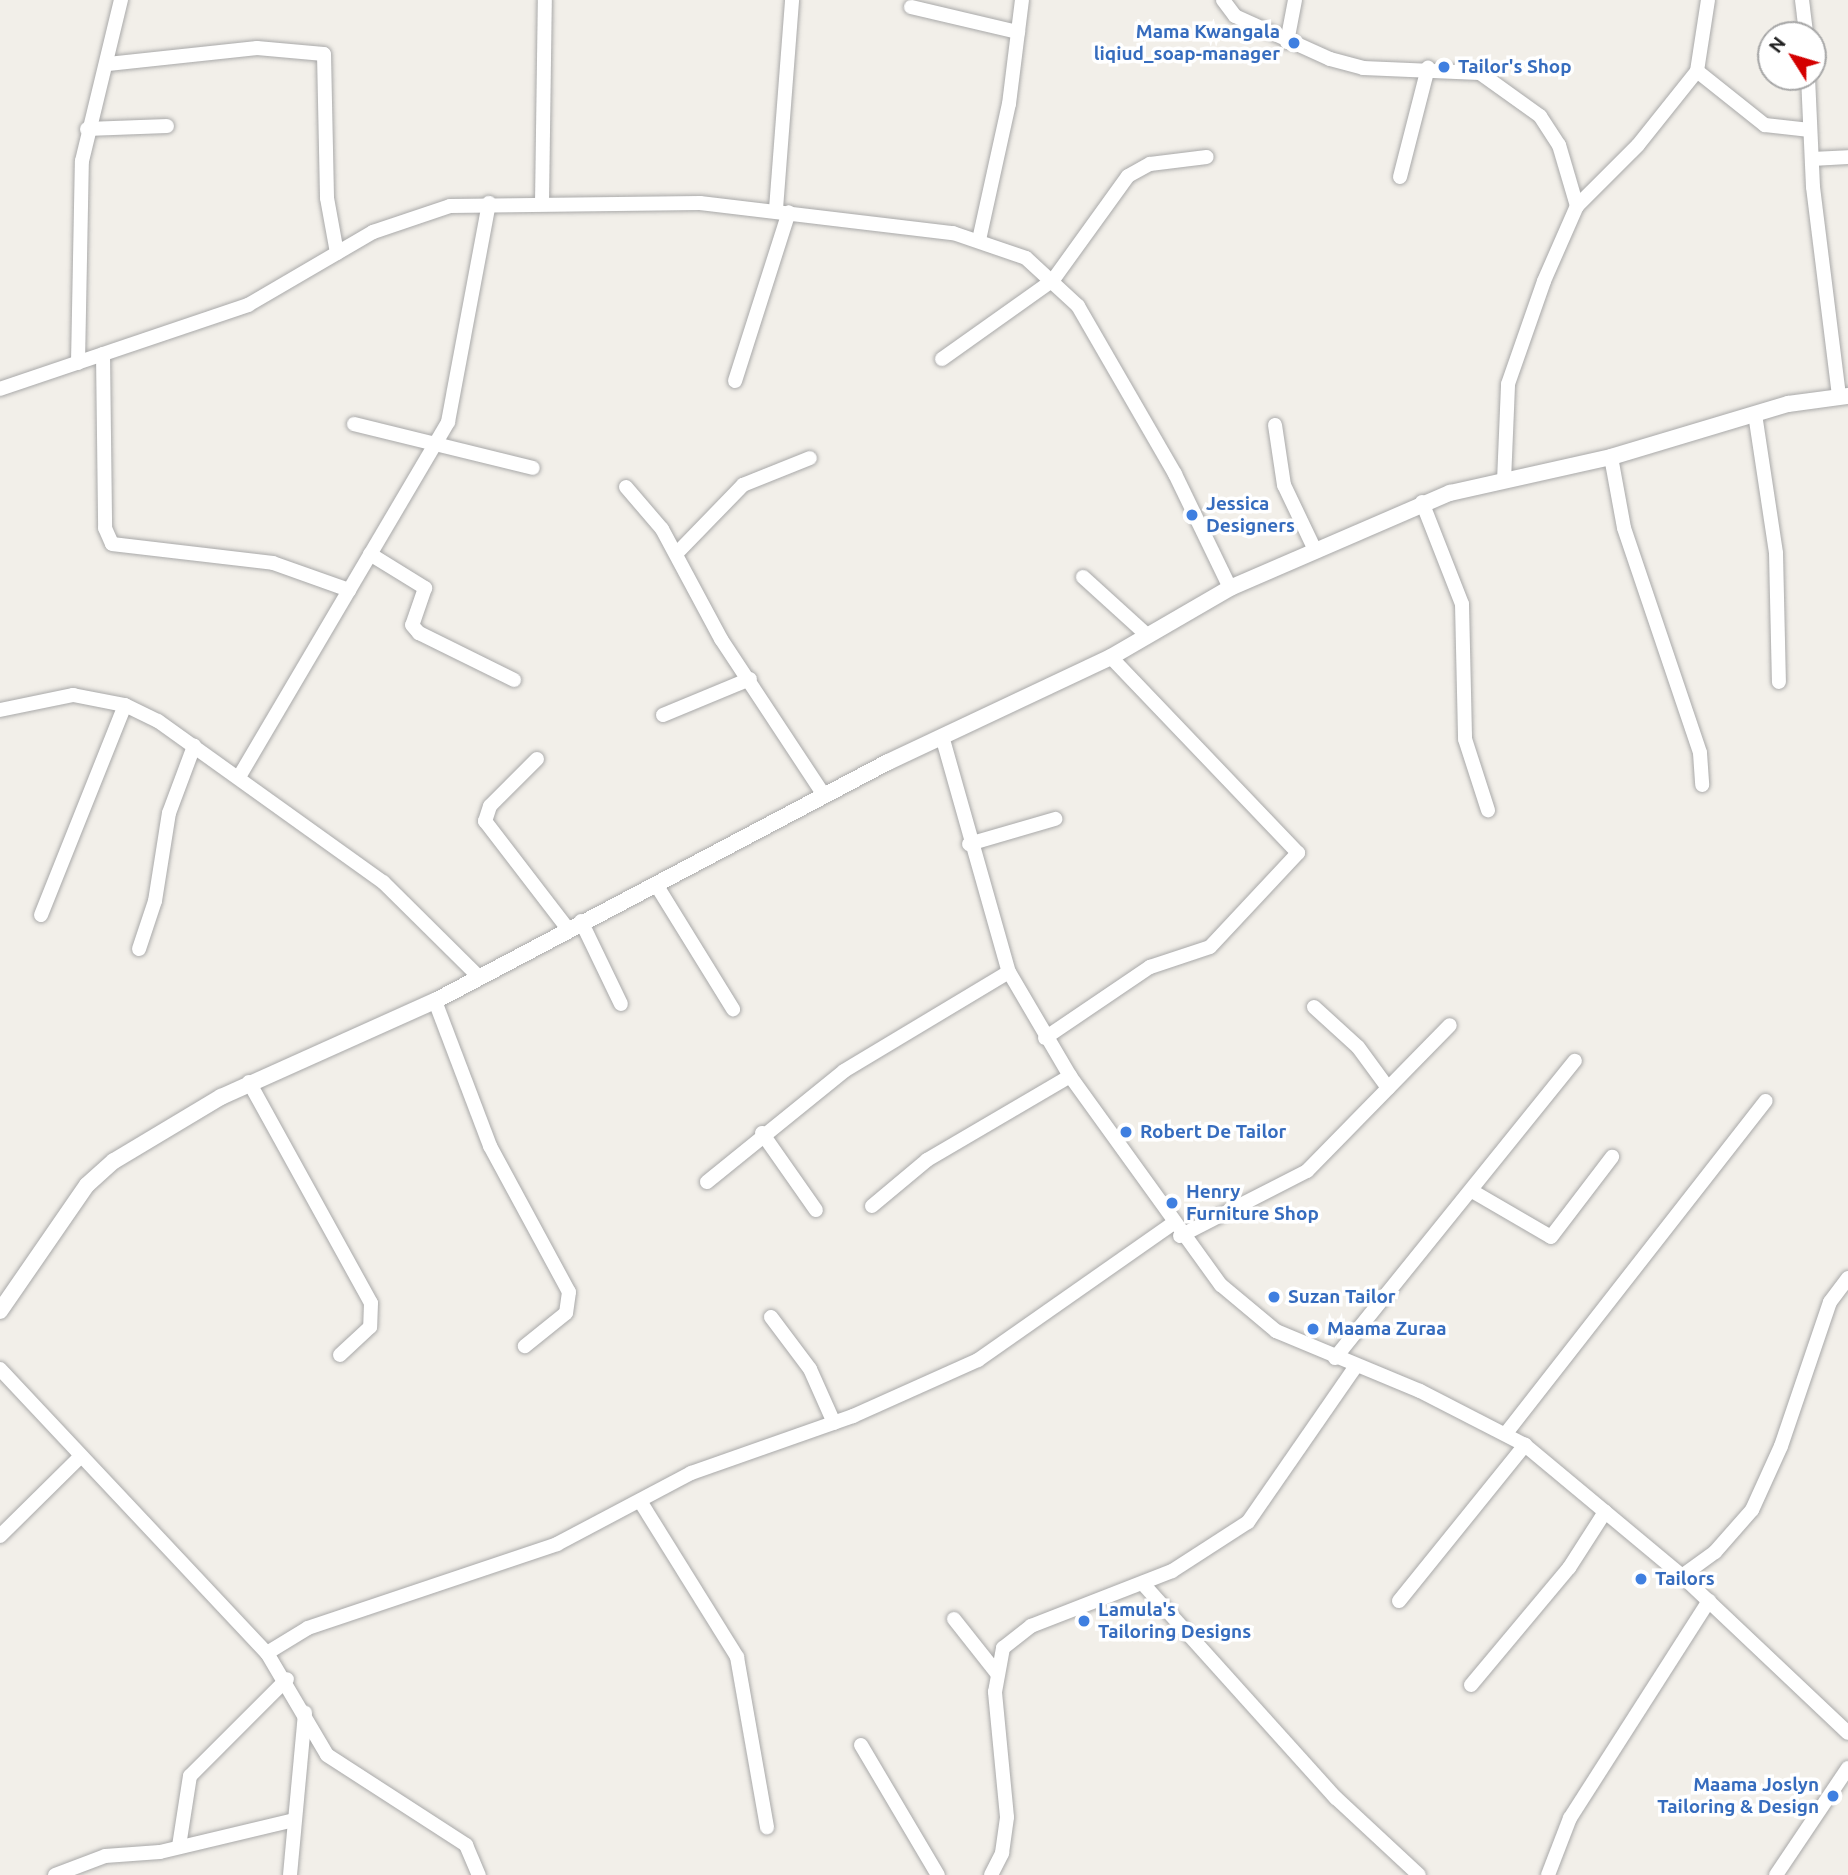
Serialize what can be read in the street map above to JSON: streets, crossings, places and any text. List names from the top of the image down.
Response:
{
  "places": [
    "Mama Kwangala liqiud_soap-manager",
    "Tailor's Shop",
    "Jessica Designers",
    "Robert De Tailor",
    "Henry Furniture Shop",
    "Suzan Tailor",
    "Maama Zuraa",
    "Tailors",
    "Lamula's Tailoring Designs",
    "Maama Joslyn Tailoring & Design"
  ],
  "north": "top left"
}
